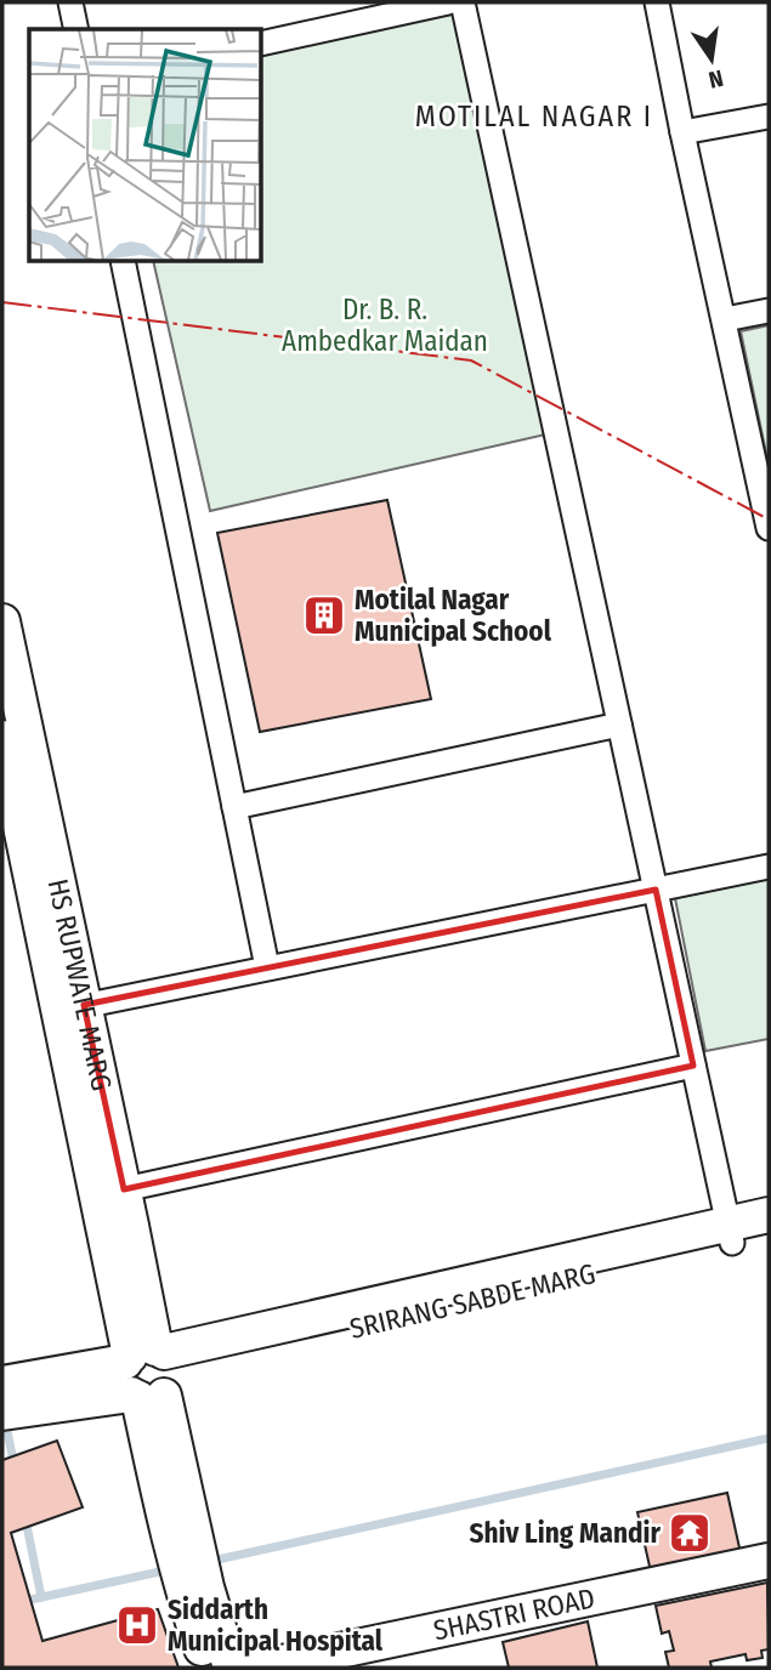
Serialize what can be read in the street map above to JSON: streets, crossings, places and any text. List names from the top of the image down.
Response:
{
  "streets": {
    "street": ["HS RUPWATE MARG", "SRIRANG SABDE MARG", "SHASTRI ROAD"]
  },
  "crossings": [
    ["HS RUPWATE MARG", "SRIRANG SABDE MARG"]
  ],
  "districts": ["MOTILAL NAGAR I"],
  "parks": ["Dr. B. R. Ambedkar Maidan"],
  "places": {
    "building": ["Motilal Nagar Municipal School"],
    "temple": ["Shiv Ling Mandir"],
    "hospital": ["Siddarth Municipal Hospital"]
  },
  "north": "bottom"
}
